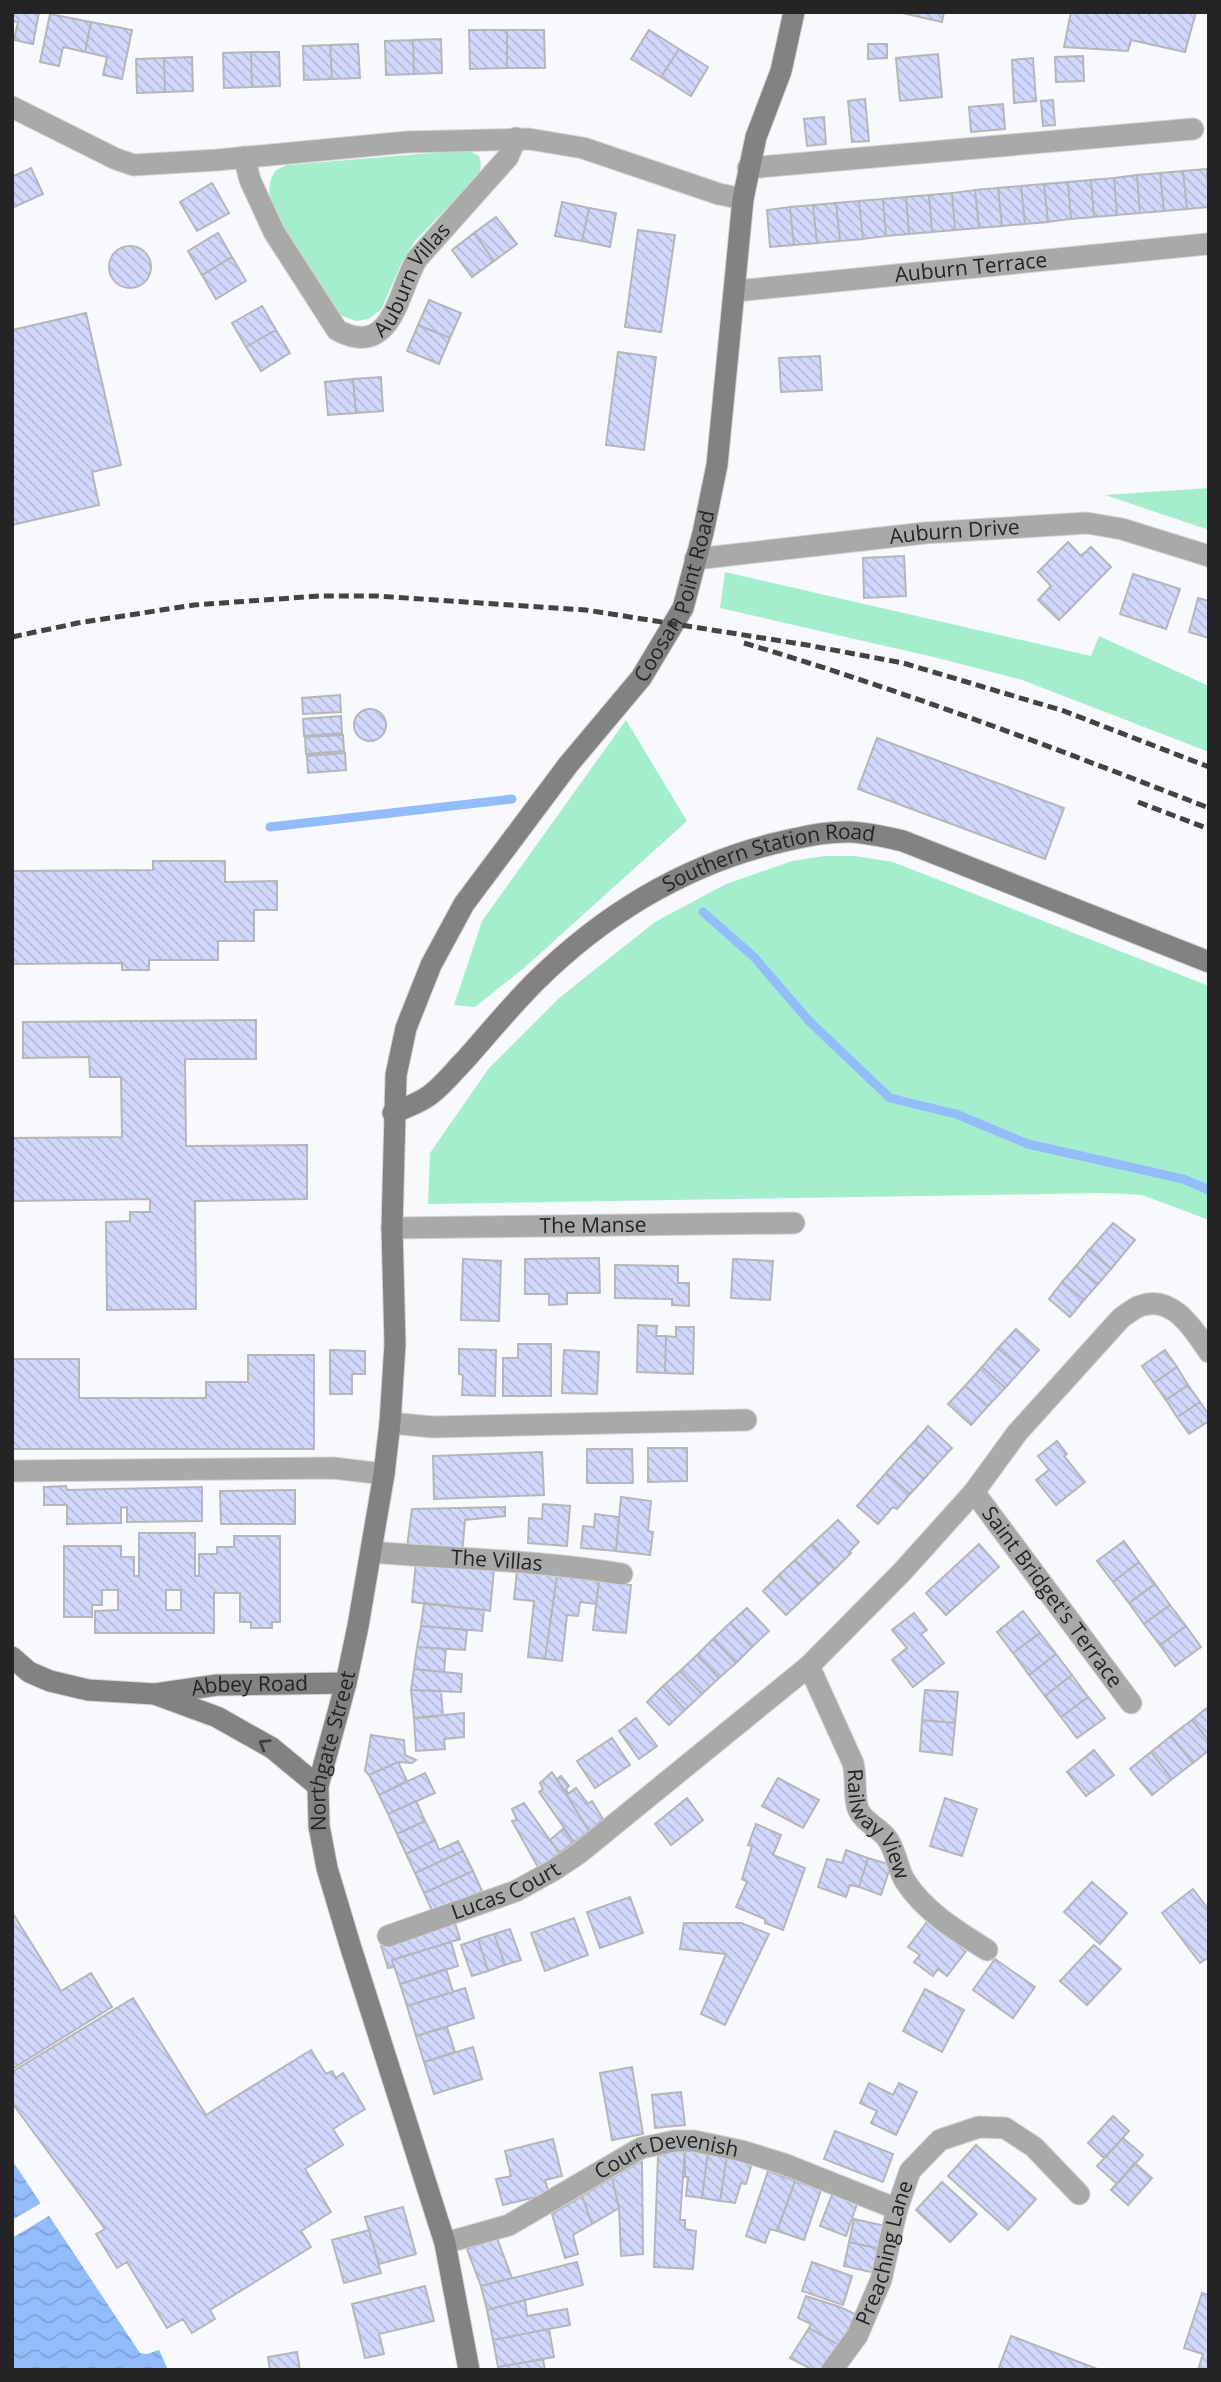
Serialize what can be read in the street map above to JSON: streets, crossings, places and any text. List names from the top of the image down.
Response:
{
  "streets": {
    "street": [
      "Auburn Terrace",
      "Auburn Villas",
      "Auburn Drive",
      "Coosan Point Road",
      "Southern Station Road",
      "The Manse",
      "The Villas",
      "Saint Bridget's Terrace",
      "Abbey Road",
      "Northgate Street",
      "Railway View",
      "Lucas Court",
      "Court Devenish",
      "Preaching Lane"
    ]
  },
  "crossings": [
    ["Auburn Terrace", "Coosan Point Road"],
    ["Auburn Drive", "Coosan Point Road"],
    ["Coosan Point Road", "Southern Station Road"],
    ["Coosan Point Road", "Northgate Street"],
    ["Southern Station Road", "Northgate Street"],
    ["The Manse", "Northgate Street"],
    ["The Villas", "Northgate Street"],
    ["Saint Bridget's Terrace", "Lucas Court"],
    ["Abbey Road", "Northgate Street"],
    ["Northgate Street", "Court Devenish"],
    ["Railway View", "Lucas Court"],
    ["Court Devenish", "Preaching Lane"]
  ],
  "one_way": ["Abbey Road"]
}
